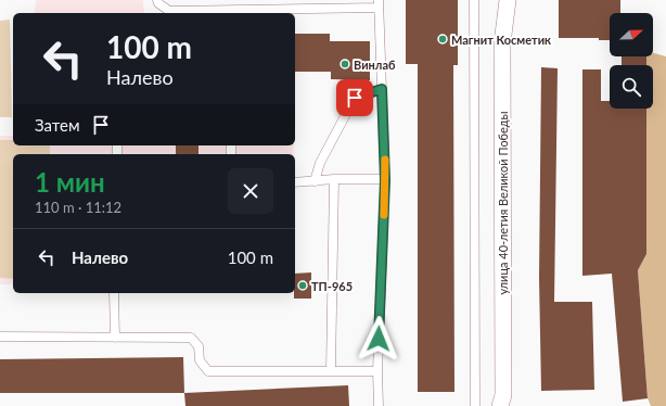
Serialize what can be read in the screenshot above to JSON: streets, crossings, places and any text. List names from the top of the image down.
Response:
{
  "streets": {
    "street": ["улица 40-летия Великой Победы"]
  },
  "places": ["Магнит Косметик", "Винлаб", "ТП-965"],
  "north": "right",
  "page": {
    "turn": ["100 m", "Налево"],
    "then": "Затем",
    "heading": ["1 мин", "110 m · 11:12"],
    "list": [
      {
        "name": "Налево",
        "value": "100 m"
      }
    ]
  }
}
